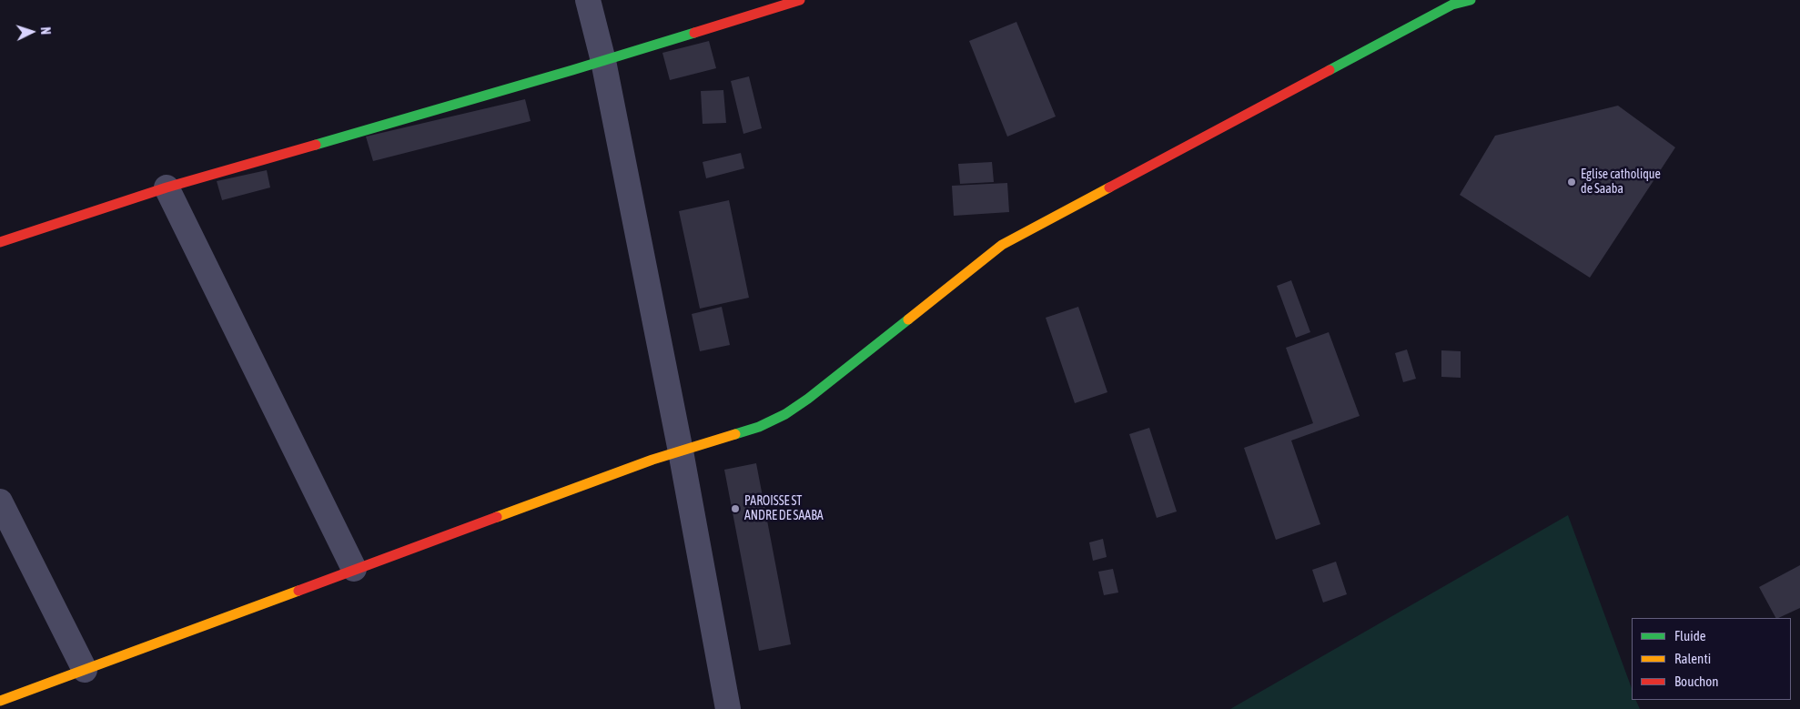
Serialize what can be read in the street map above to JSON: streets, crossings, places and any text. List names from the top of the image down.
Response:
{
  "places": ["Eglise catholique de Saaba", "PAROISSE ST ANDRE DE SAABA"],
  "legend": ["Fluide", "Ralenti", "Bouchon"],
  "north": "right"
}
